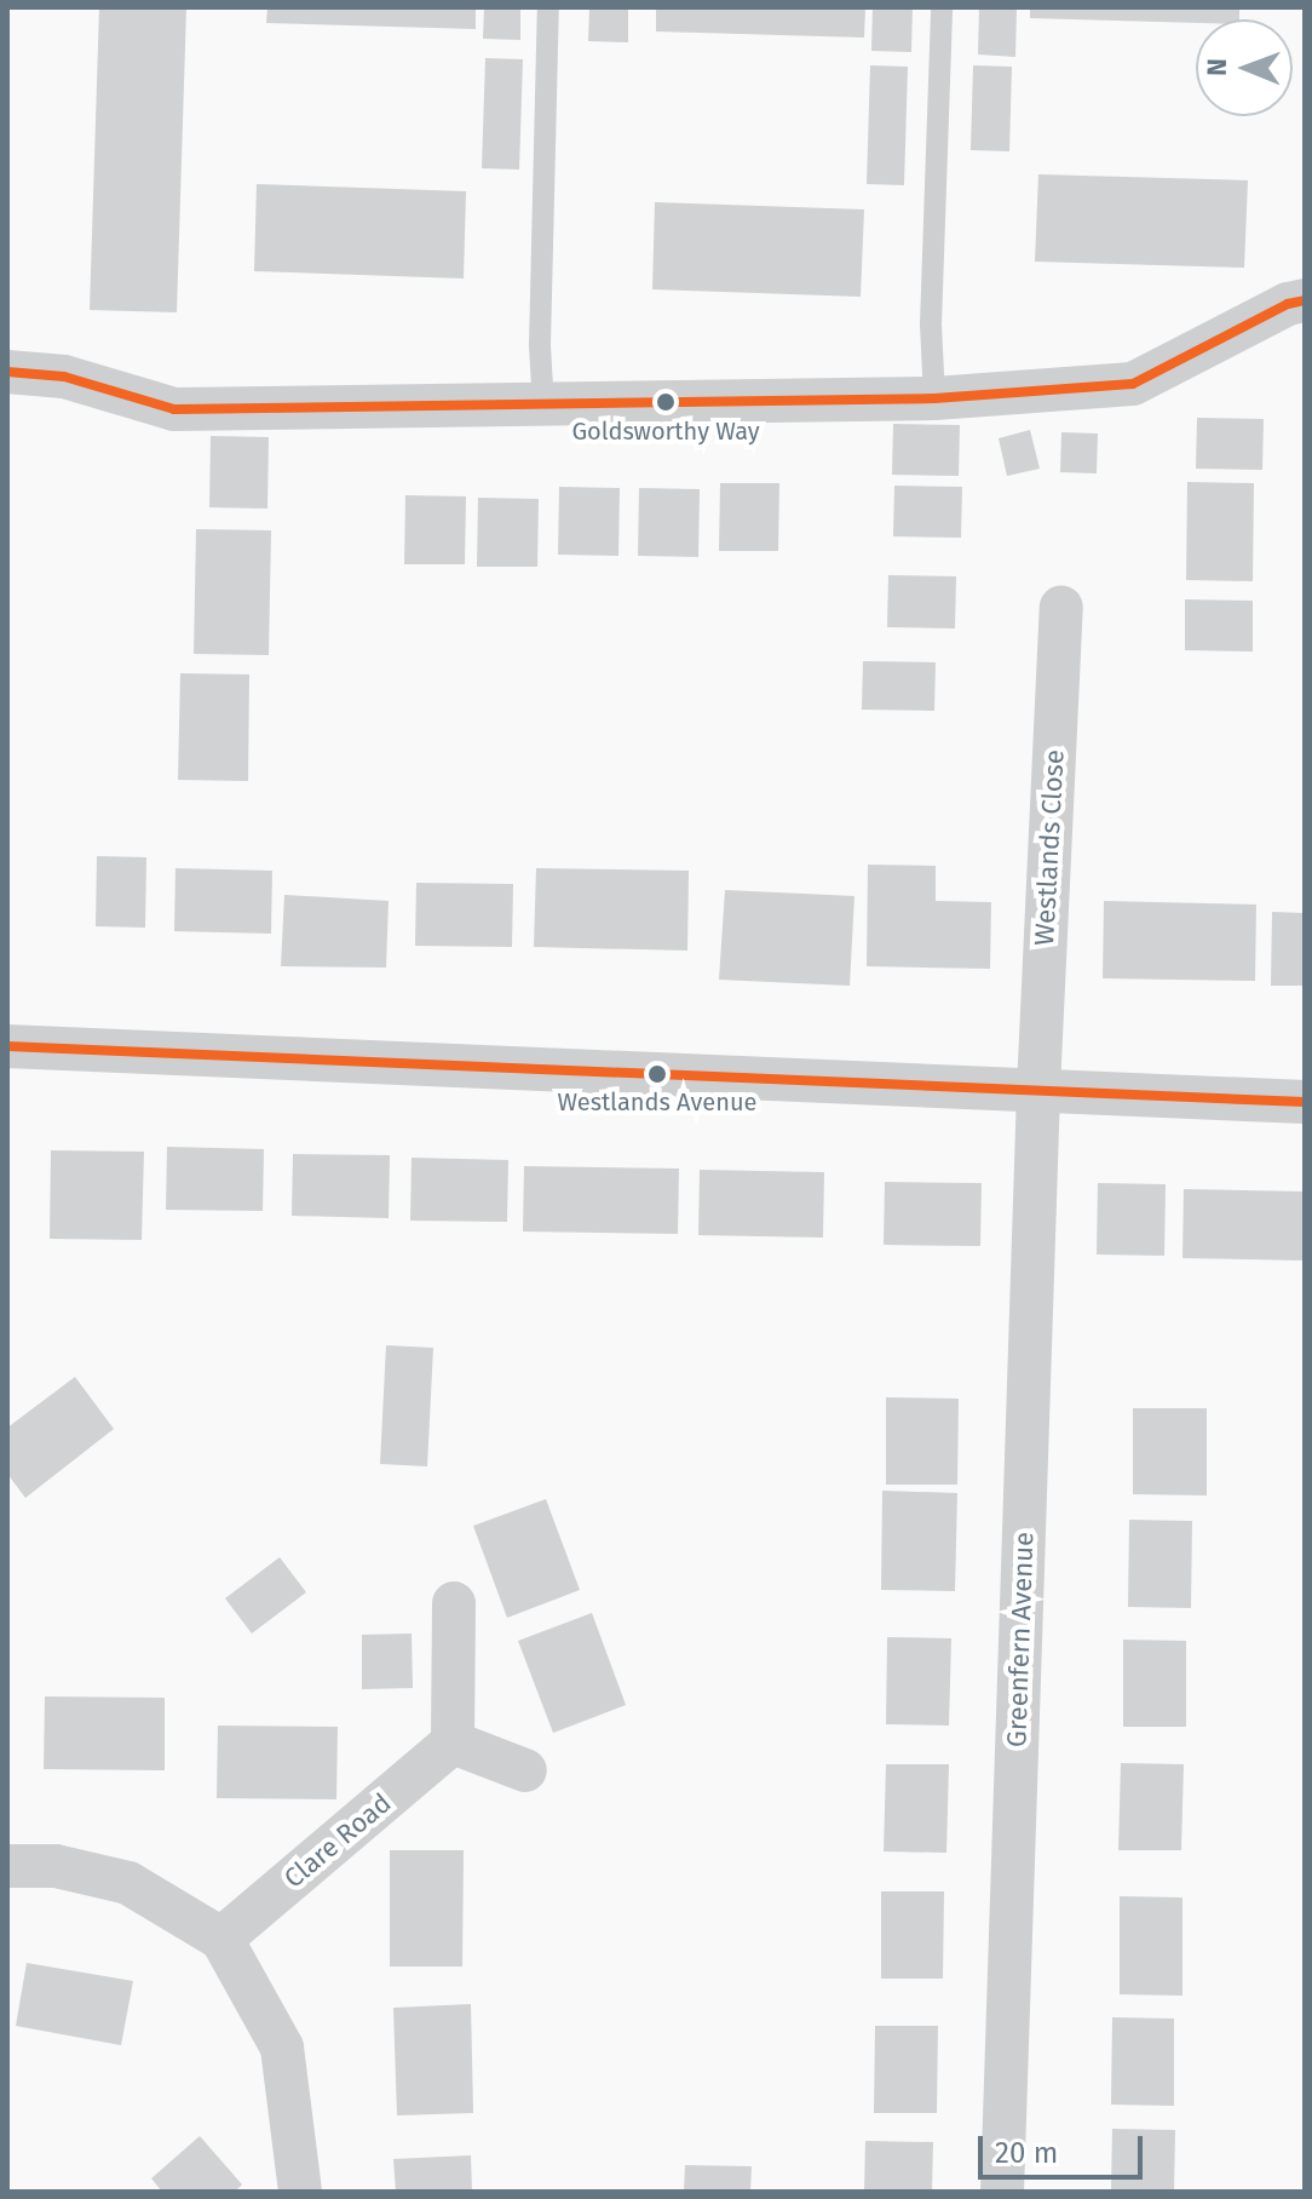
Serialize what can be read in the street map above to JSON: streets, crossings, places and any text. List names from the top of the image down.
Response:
{
  "streets": {
    "street": ["Westlands Close", "Greenfern Avenue", "Clare Road"]
  },
  "crossings": [
    ["Westlands Close", "Greenfern Avenue"]
  ],
  "places": ["Goldsworthy Way", "Westlands Avenue"],
  "scale_bar": "20 m",
  "north": "left"
}
